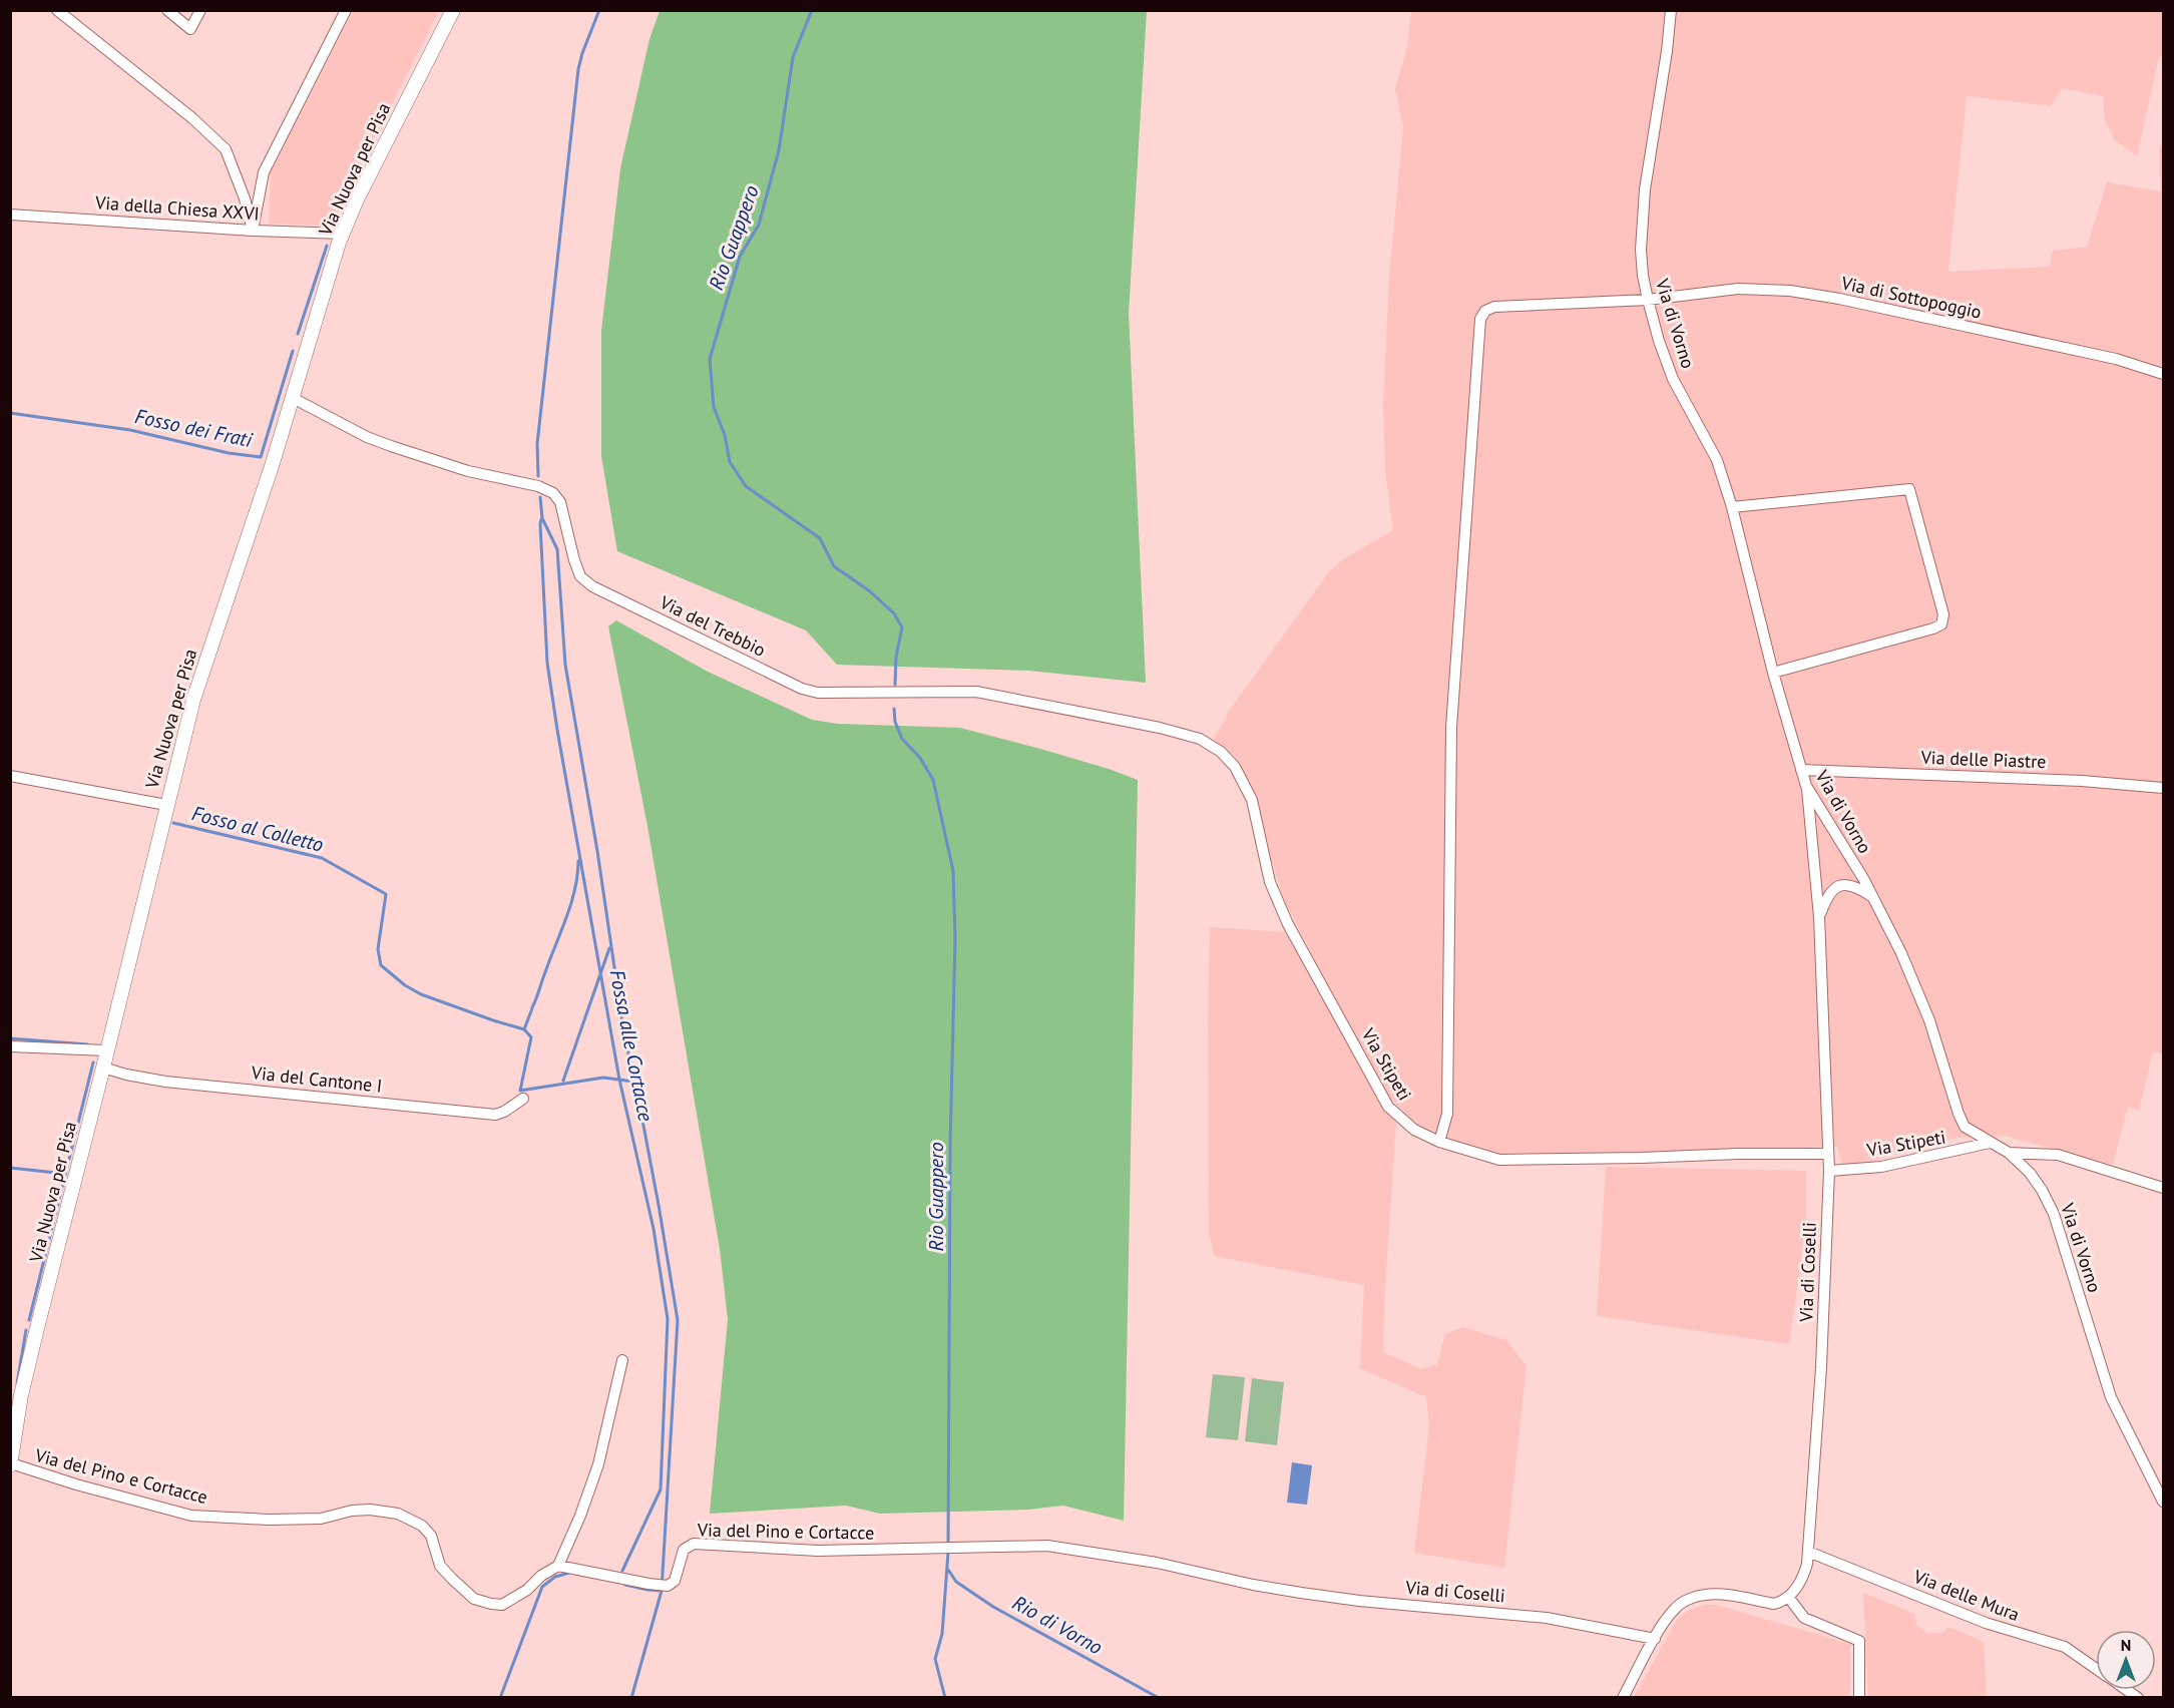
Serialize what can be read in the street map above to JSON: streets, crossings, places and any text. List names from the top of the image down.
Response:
{
  "streets": {
    "main road": ["Via Nuova per Pisa"],
    "street": [
      "Via della Chiesa XXVI",
      "Via di Sottopoggio",
      "Via di Vorno",
      "Via del Trebbio",
      "Via delle Piastre",
      "Via Stipeti",
      "Via del Cantone I",
      "Via di Coselli",
      "Via del Pino e Cortacce",
      "Via delle Mura"
    ]
  },
  "crossings": [
    ["Via Nuova per Pisa", "Via della Chiesa XXVI"],
    ["Via Nuova per Pisa", "Via del Trebbio"],
    ["Via Nuova per Pisa", "Via del Cantone I"],
    ["Via Nuova per Pisa", "Via del Pino e Cortacce"],
    ["Via di Sottopoggio", "Via di Vorno"],
    ["Via di Sottopoggio", "Via Stipeti"],
    ["Via di Vorno", "Via delle Piastre"],
    ["Via di Vorno", "Via Stipeti"],
    ["Via di Vorno", "Via di Coselli"],
    ["Via del Trebbio", "Via Stipeti"],
    ["Via Stipeti", "Via di Coselli"],
    ["Via di Coselli", "Via del Pino e Cortacce"],
    ["Via di Coselli", "Via delle Mura"]
  ],
  "water": [
    "Rio Guappero",
    "Fosso dei Frati",
    "Fosso al Colletto",
    "Fossa alle Cortacce",
    "Rio di Vorno"
  ],
  "north": "top"
}
